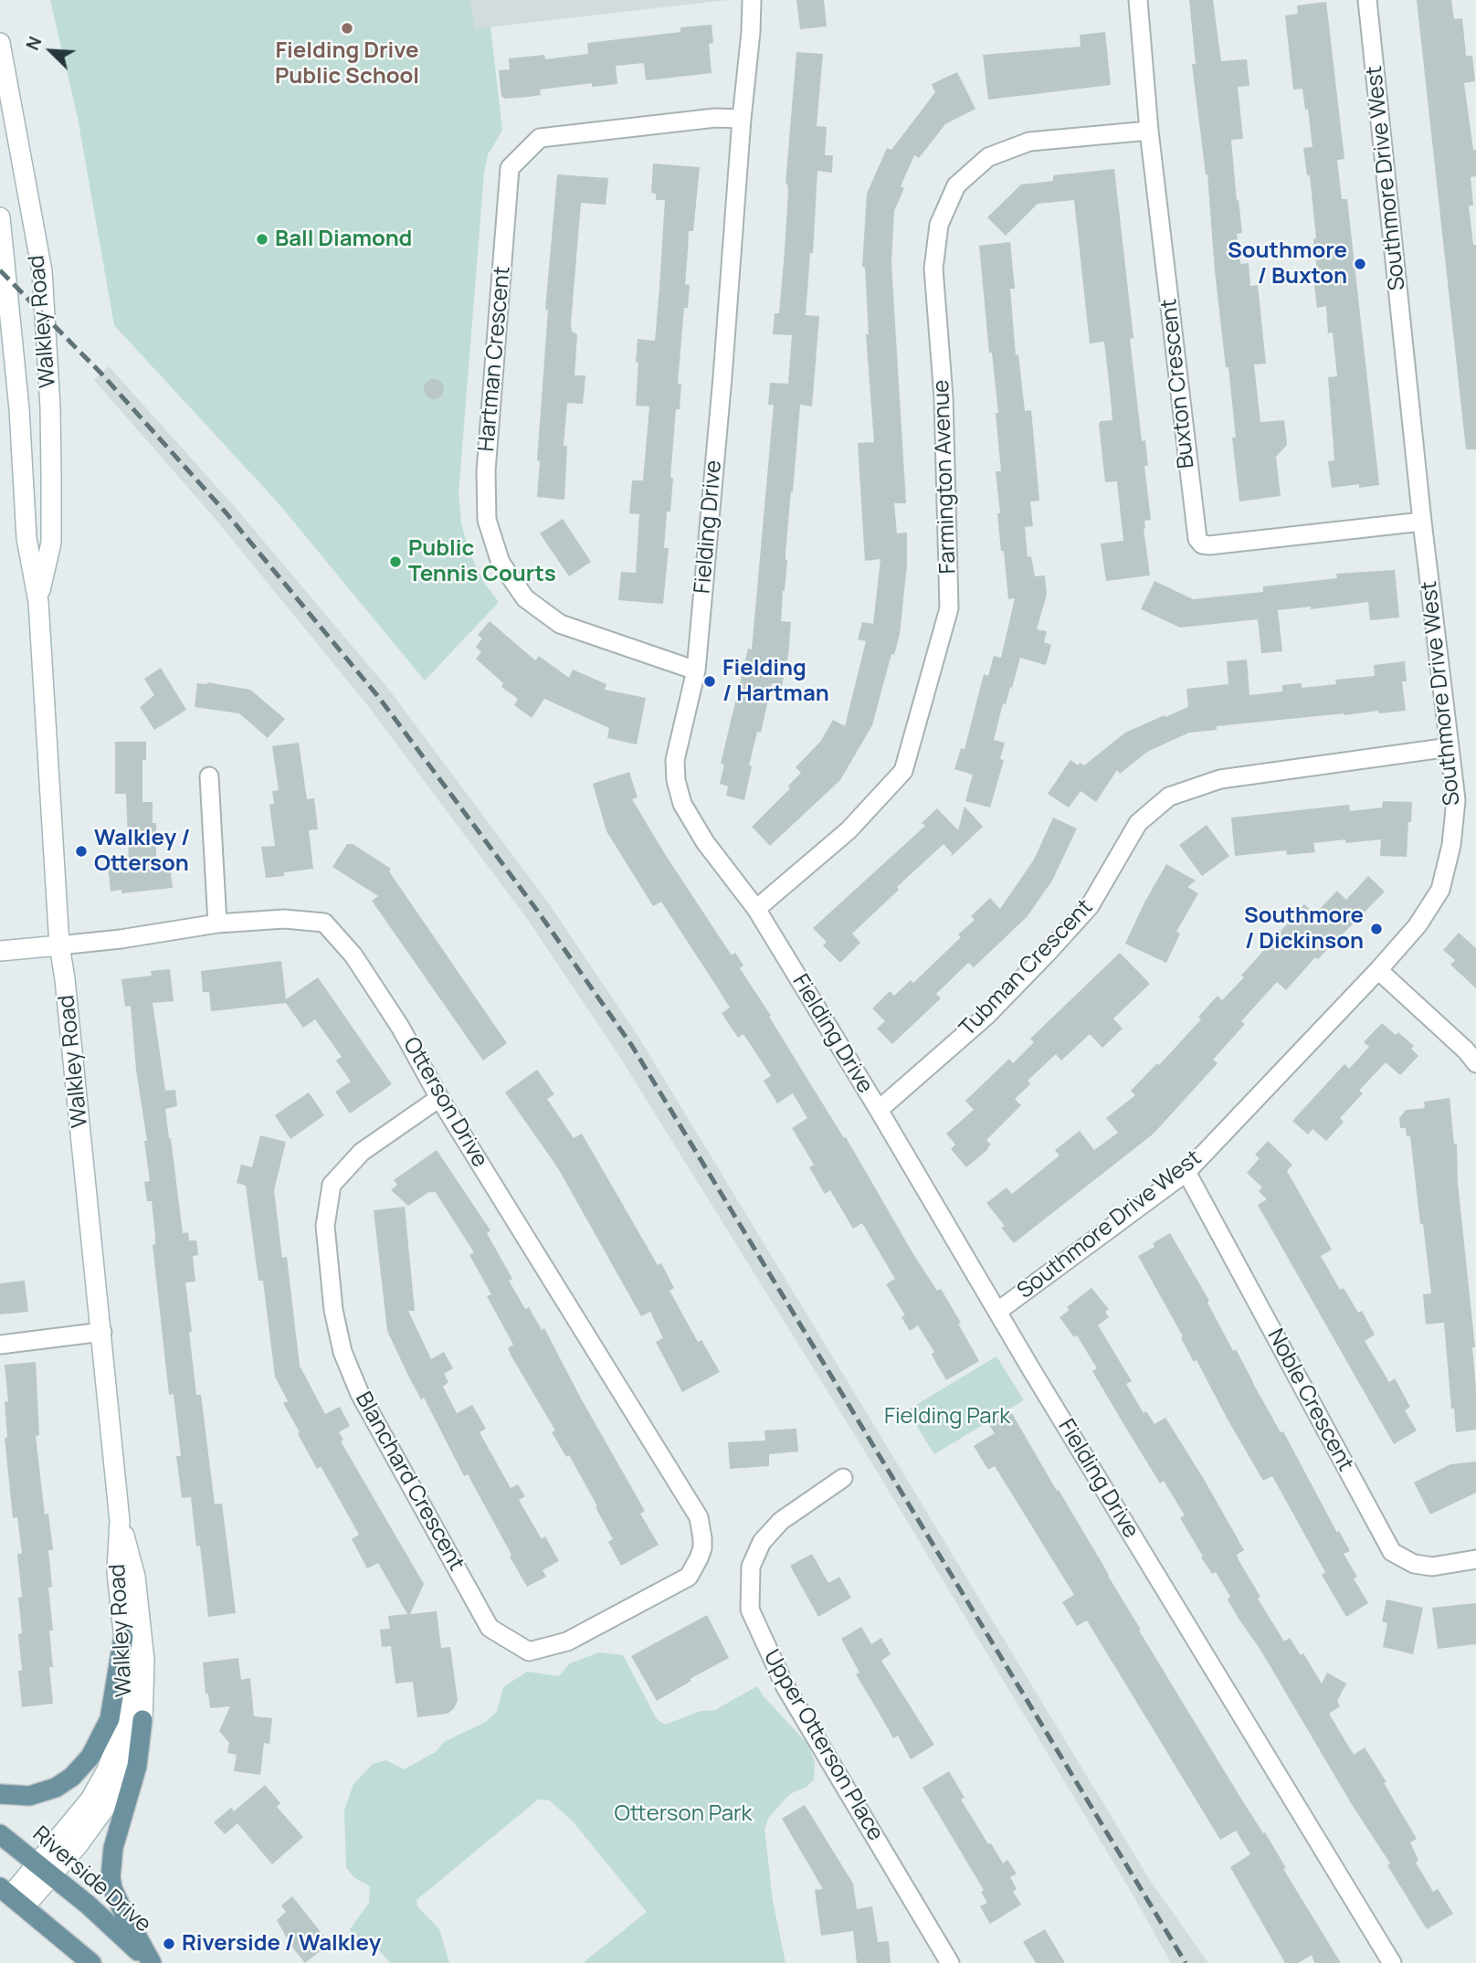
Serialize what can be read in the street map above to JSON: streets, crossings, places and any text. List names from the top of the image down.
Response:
{
  "streets": {
    "main road": ["Walkley Road", "Riverside Drive"],
    "street": [
      "Southmore Drive West",
      "Hartman Crescent",
      "Buxton Crescent",
      "Farmington Avenue",
      "Fielding Drive",
      "Tubman Crescent",
      "Otterson Drive",
      "Noble Crescent",
      "Blanchard Crescent",
      "Upper Otterson Place"
    ]
  },
  "crossings": [
    ["Southmore Drive West", "Buxton Crescent"],
    ["Southmore Drive West", "Fielding Drive"],
    ["Southmore Drive West", "Tubman Crescent"],
    ["Southmore Drive West", "Noble Crescent"],
    ["Walkley Road", "Otterson Drive"],
    ["Walkley Road", "Riverside Drive"],
    ["Hartman Crescent", "Fielding Drive"],
    ["Buxton Crescent", "Farmington Avenue"],
    ["Farmington Avenue", "Fielding Drive"],
    ["Fielding Drive", "Tubman Crescent"],
    ["Otterson Drive", "Blanchard Crescent"]
  ],
  "parks": ["Fielding Park", "Otterson Park"],
  "places": [
    "Fielding Drive Public School",
    "Ball Diamond",
    "Southmore / Buxton",
    "Public Tennis Courts",
    "Fielding / Hartman",
    "Walkley / Otterson",
    "Southmore / Dickinson",
    "Riverside / Walkley"
  ],
  "north": "top left"
}
